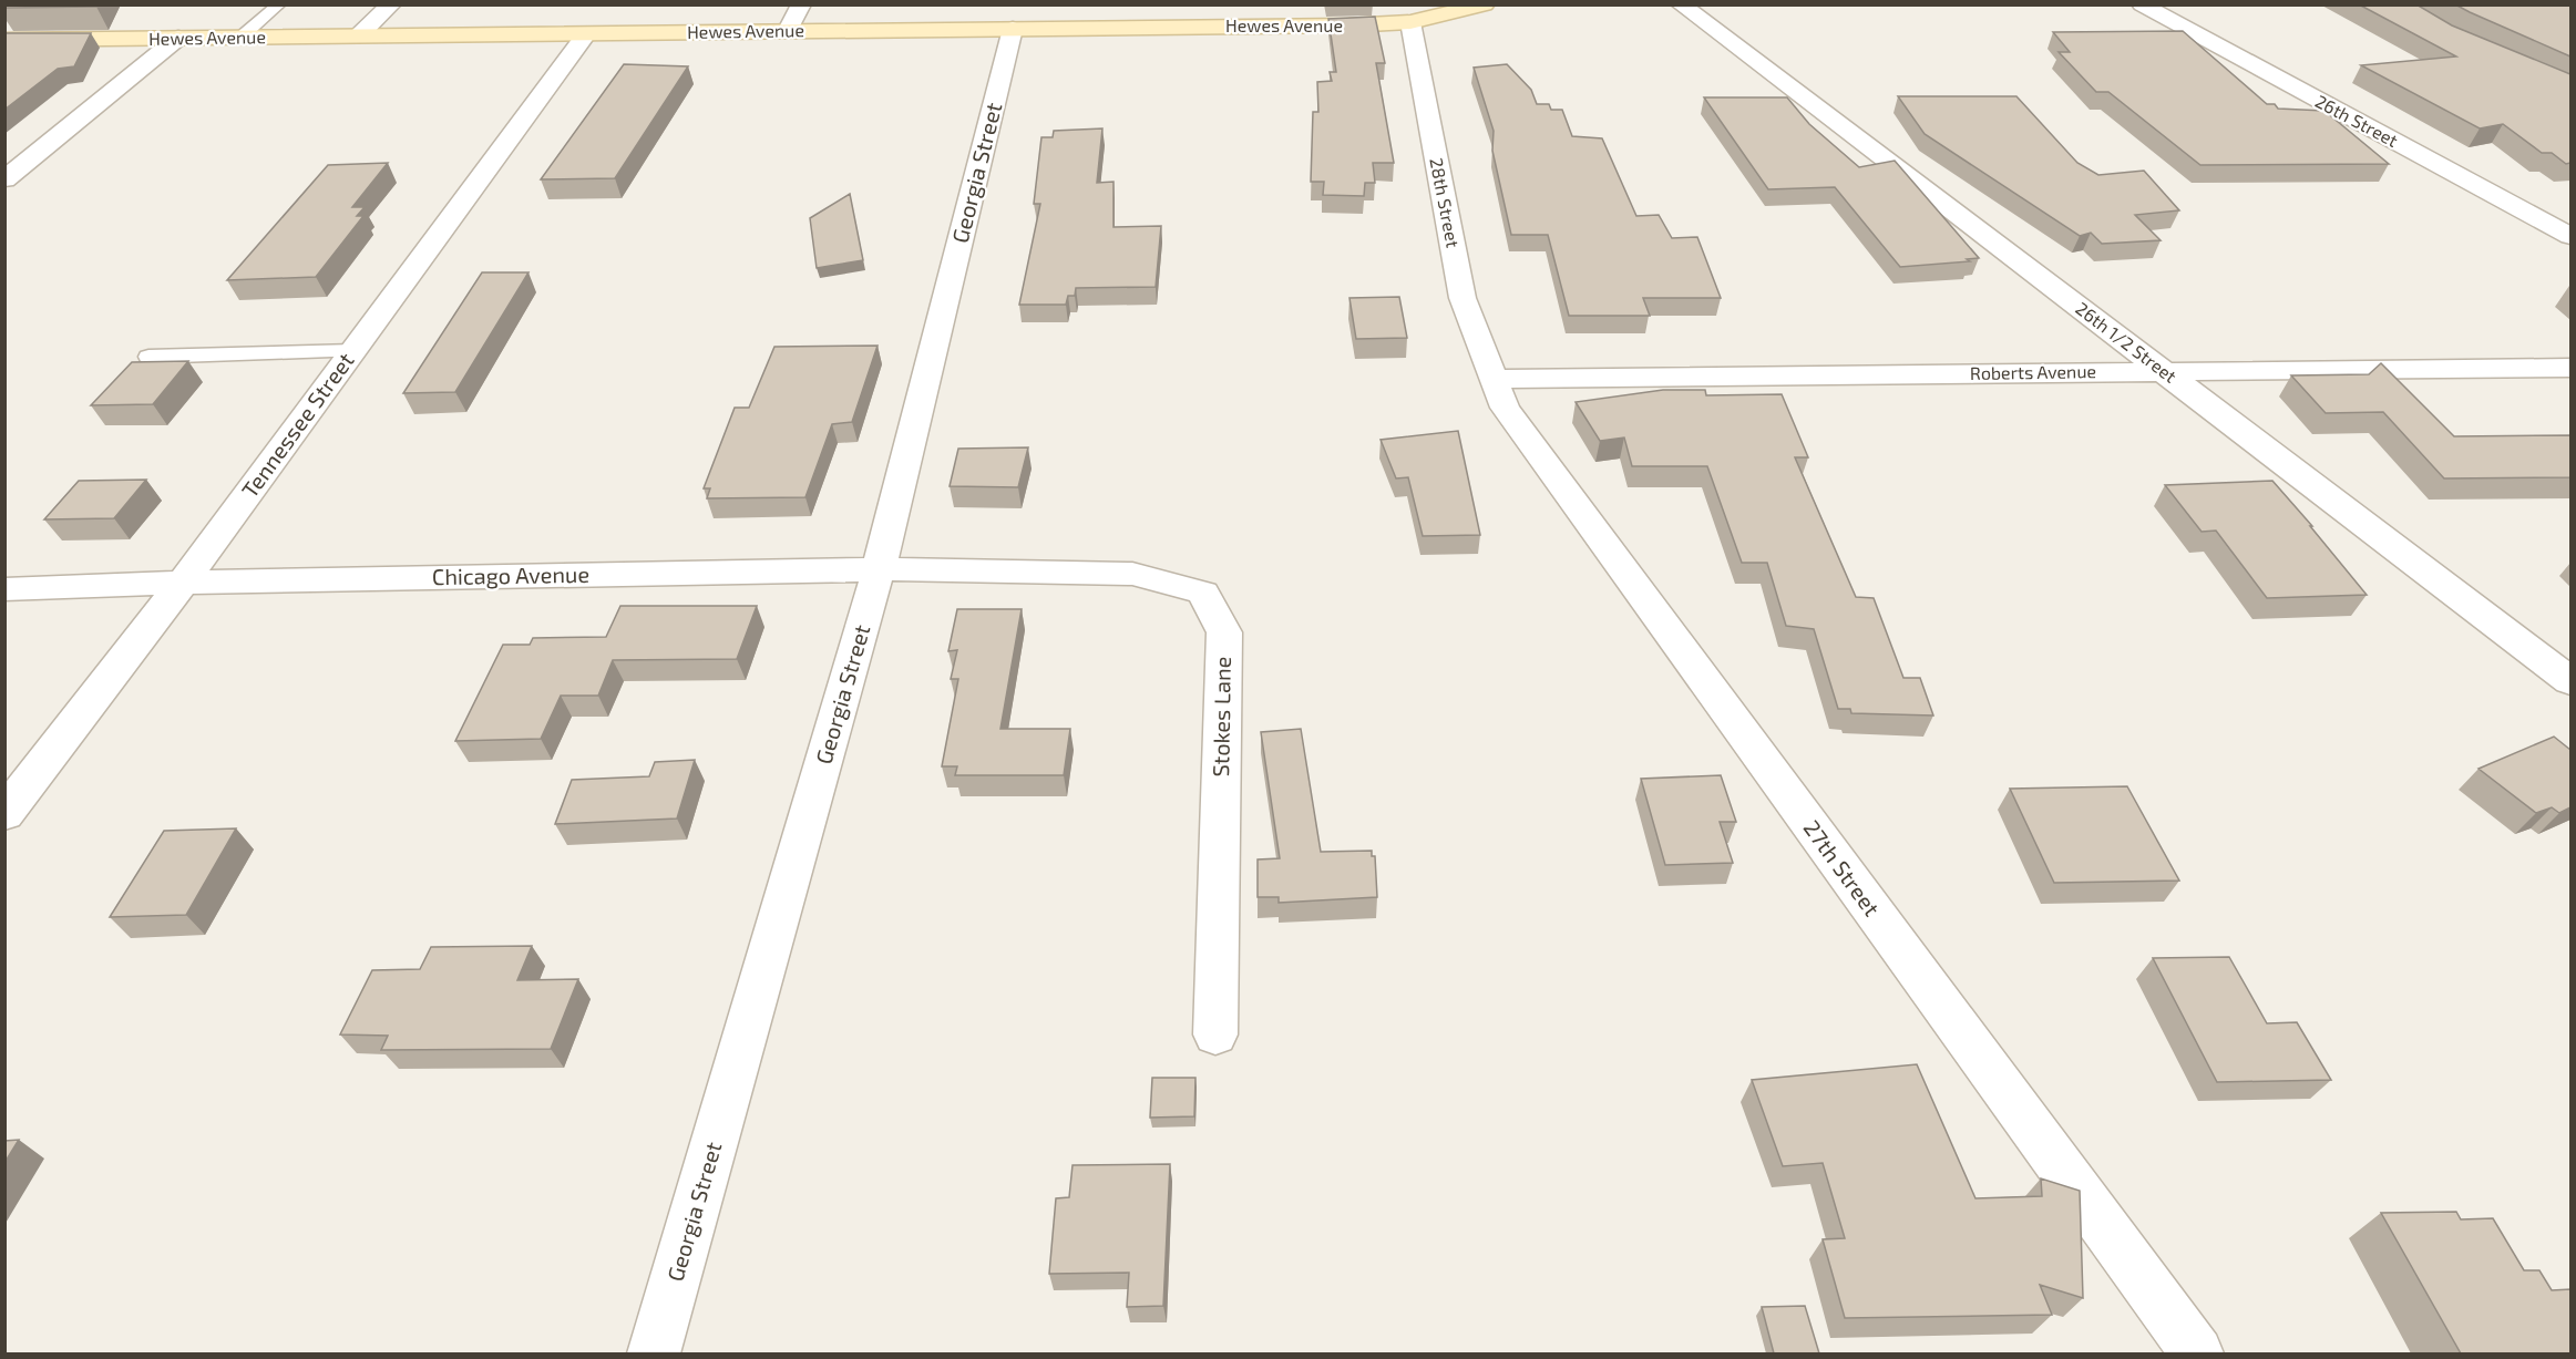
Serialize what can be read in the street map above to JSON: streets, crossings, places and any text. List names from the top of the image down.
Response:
{
  "streets": {
    "main road": ["Hewes Avenue"],
    "street": [
      "26th Street",
      "Georgia Street",
      "28th Street",
      "26th 1/2 Street",
      "Roberts Avenue",
      "Tennessee Street",
      "Chicago Avenue",
      "Stokes Lane",
      "27th Street"
    ]
  },
  "crossings": [
    ["Hewes Avenue", "Georgia Street"],
    ["Hewes Avenue", "28th Street"],
    ["Hewes Avenue", "Tennessee Street"],
    ["Georgia Street", "Chicago Avenue"],
    ["28th Street", "Roberts Avenue"],
    ["28th Street", "27th Street"],
    ["26th 1/2 Street", "Roberts Avenue"],
    ["Roberts Avenue", "27th Street"],
    ["Tennessee Street", "Chicago Avenue"],
    ["Chicago Avenue", "Stokes Lane"]
  ]
}
